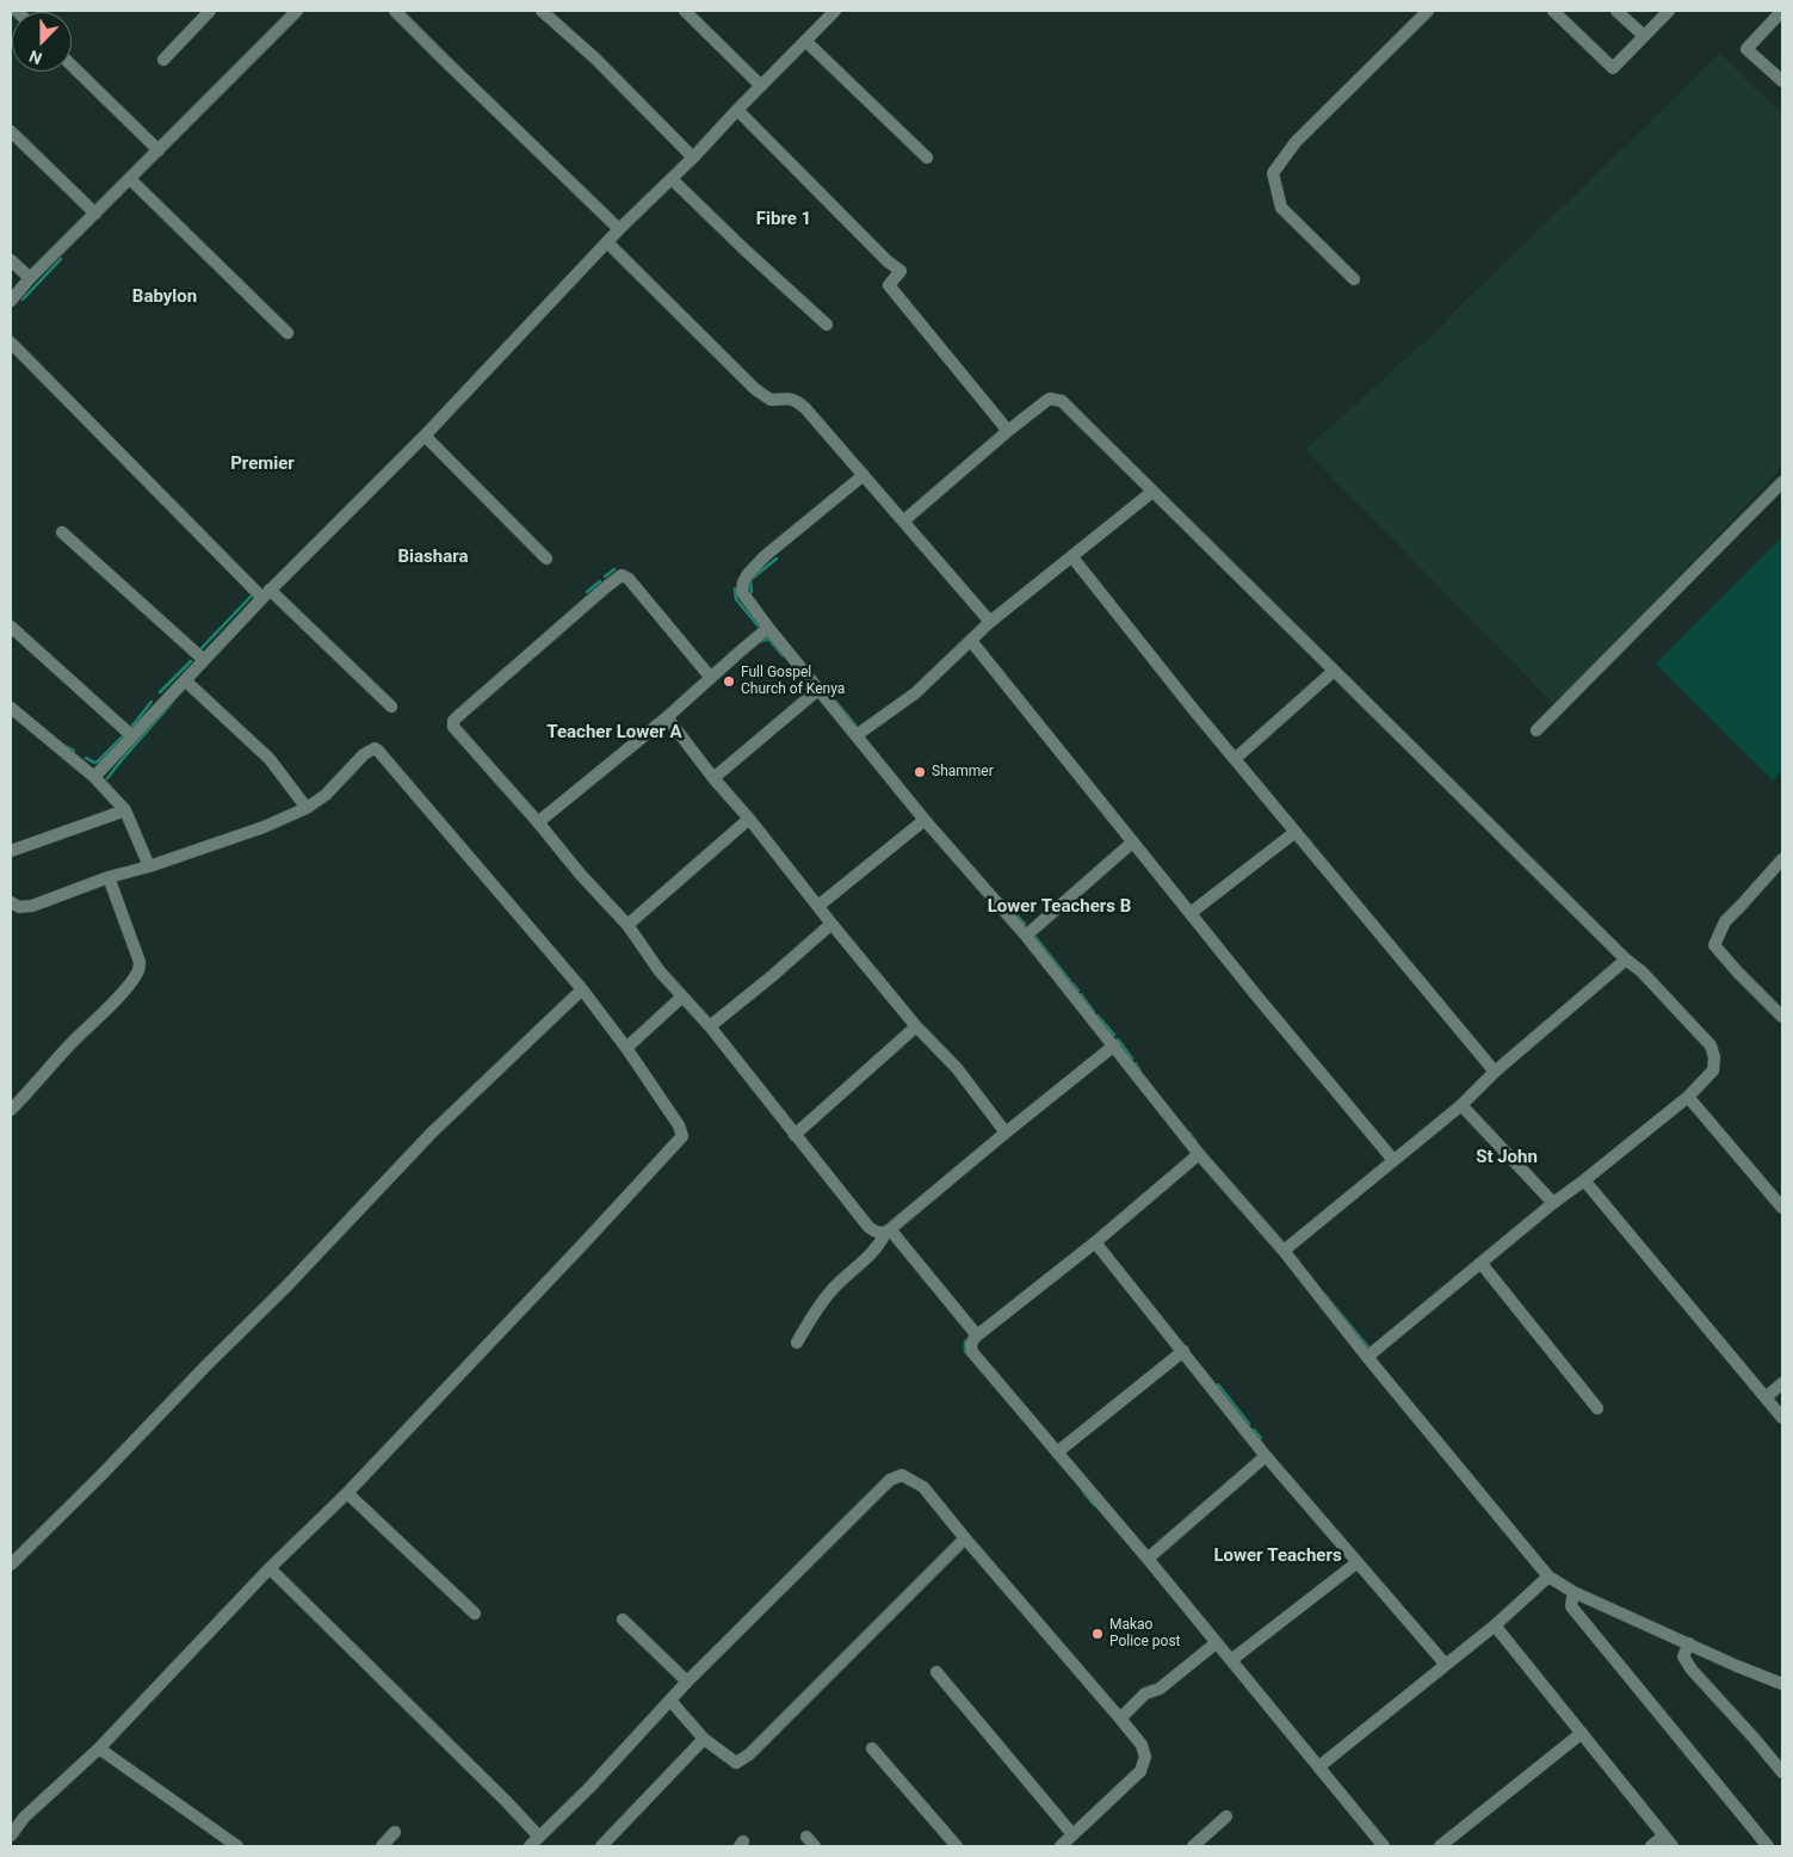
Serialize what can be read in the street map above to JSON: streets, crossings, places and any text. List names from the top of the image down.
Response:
{
  "districts": [
    "Fibre 1",
    "Babylon",
    "Premier",
    "Biashara",
    "Teacher Lower A",
    "Lower Teachers B",
    "St John",
    "Lower Teachers"
  ],
  "places": ["Full Gospel Church of Kenya", "Shammer", "Makao Police post"],
  "north": "bottom"
}
